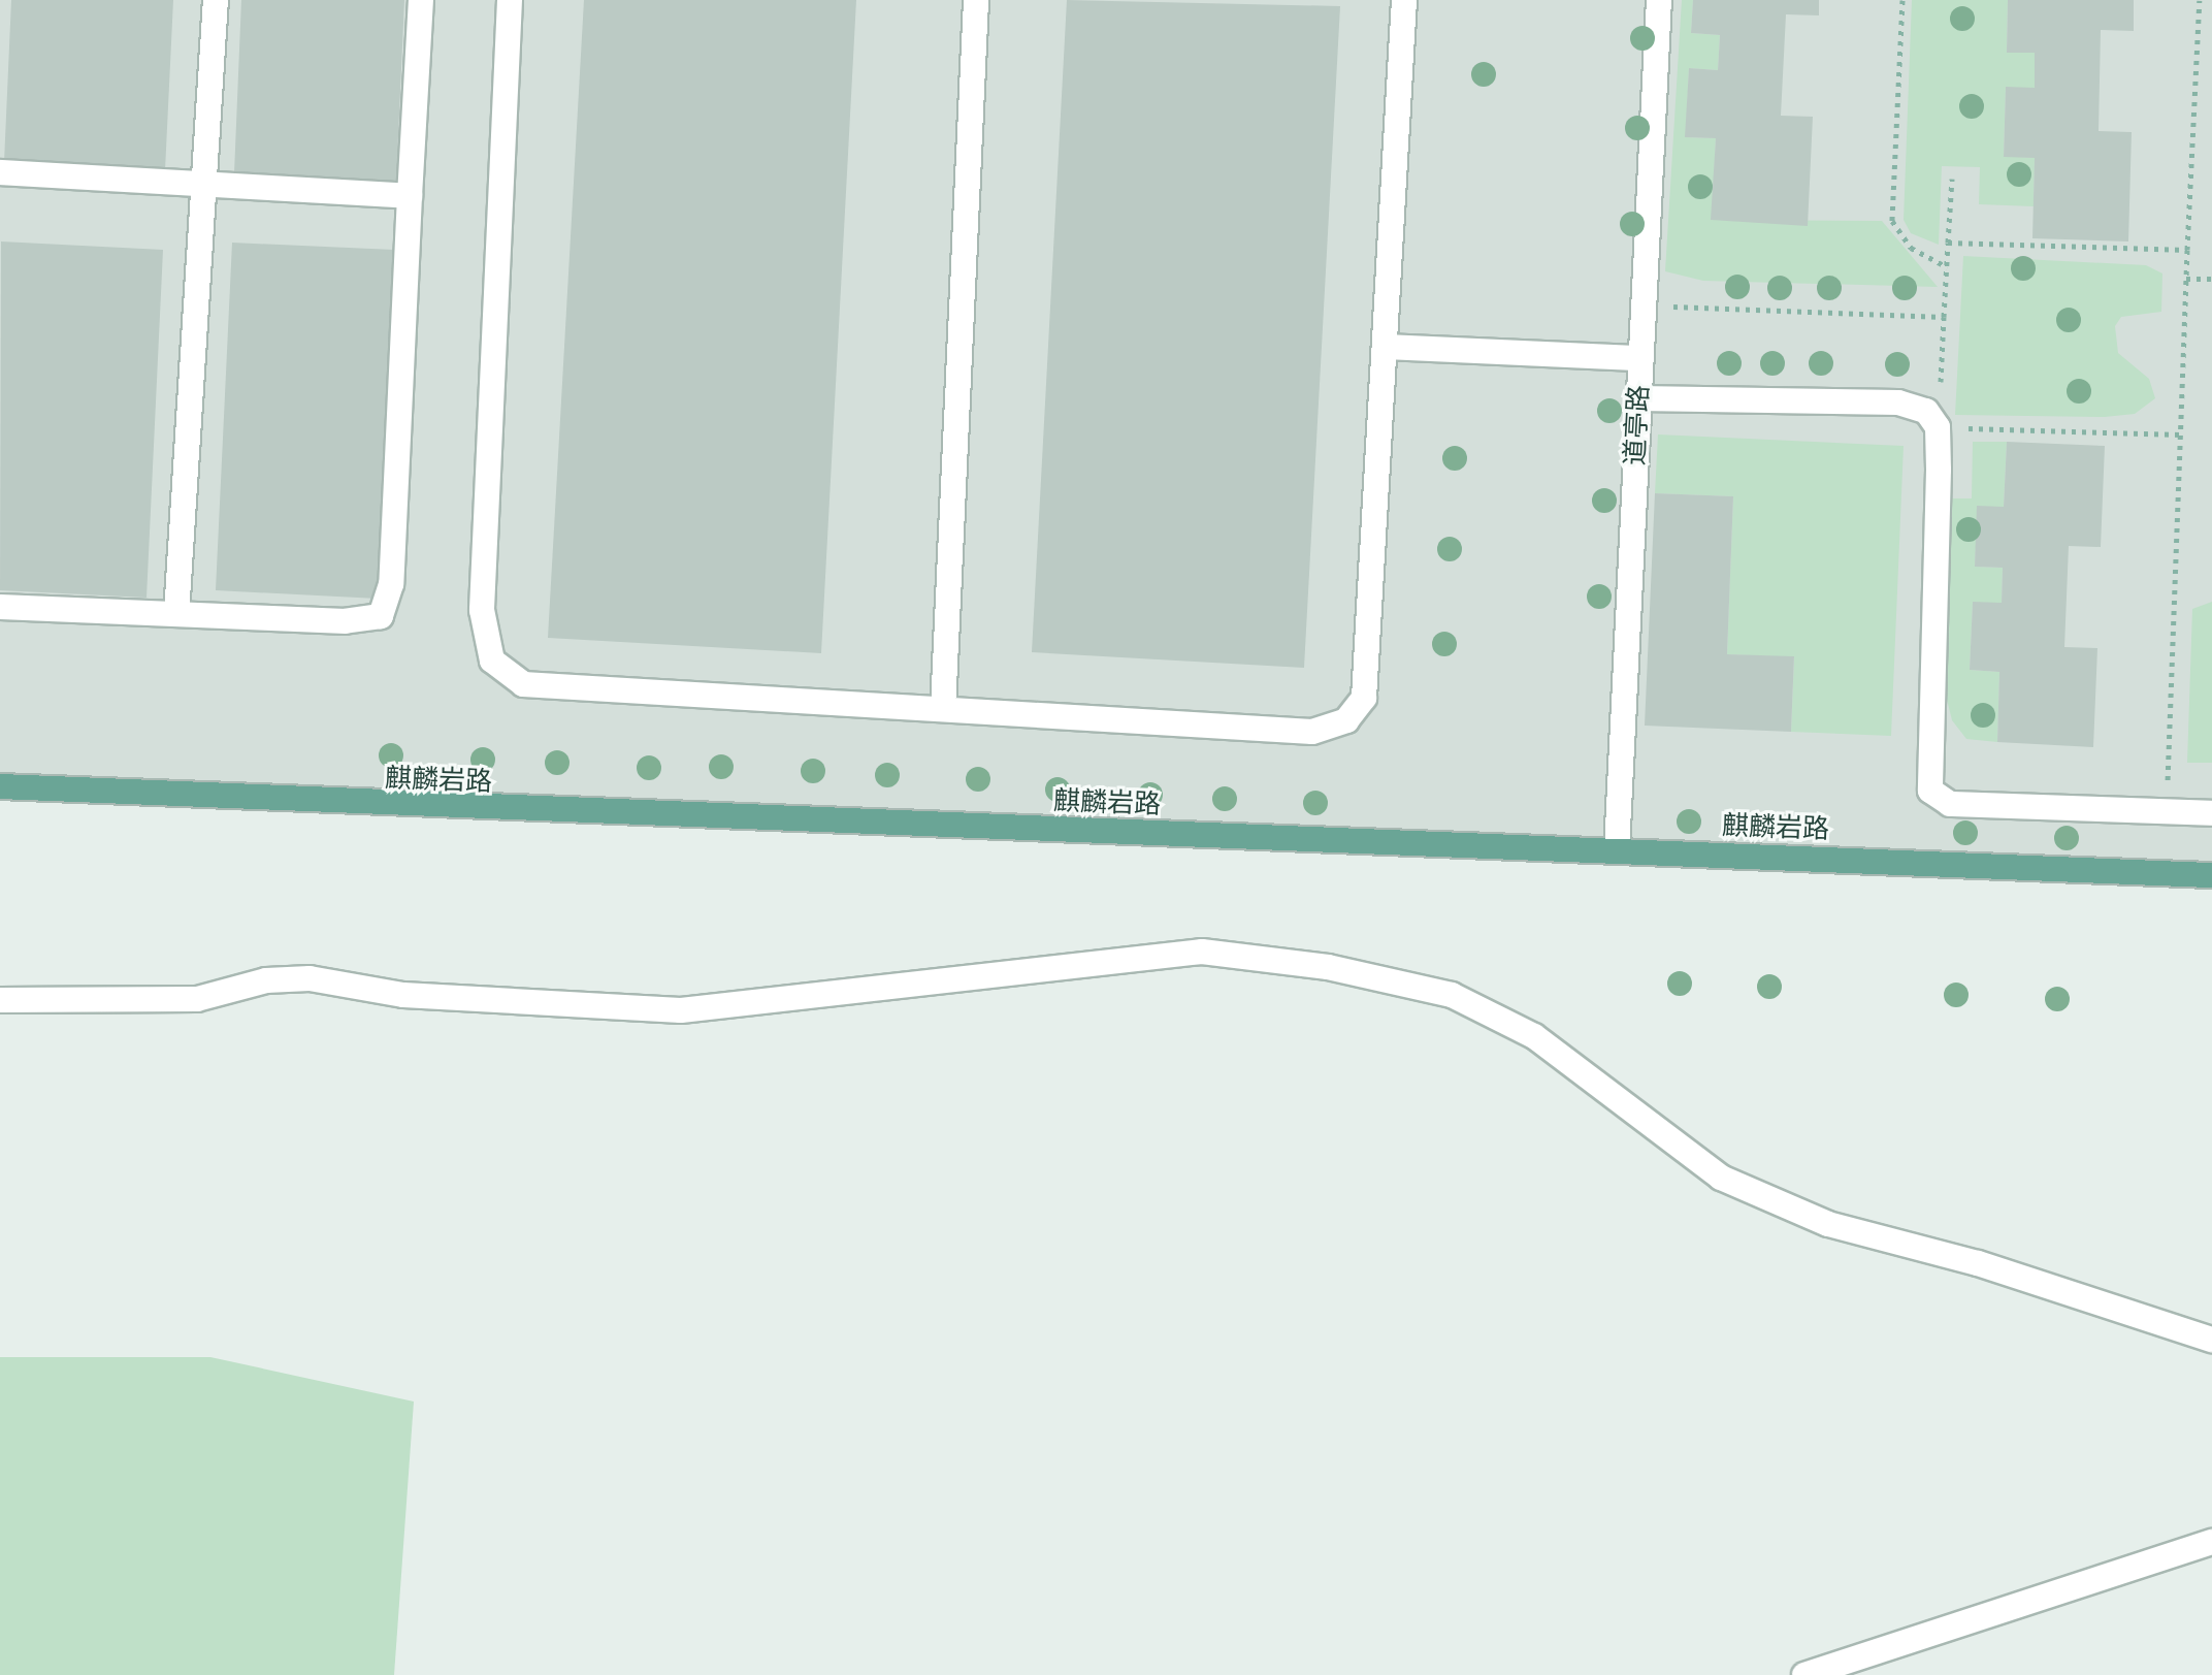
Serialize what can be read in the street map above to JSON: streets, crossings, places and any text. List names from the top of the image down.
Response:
{
  "streets": {
    "main road": ["麒麟岩路"],
    "street": ["道亭路"]
  },
  "crossings": [
    ["道亭路", "麒麟岩路"]
  ]
}
